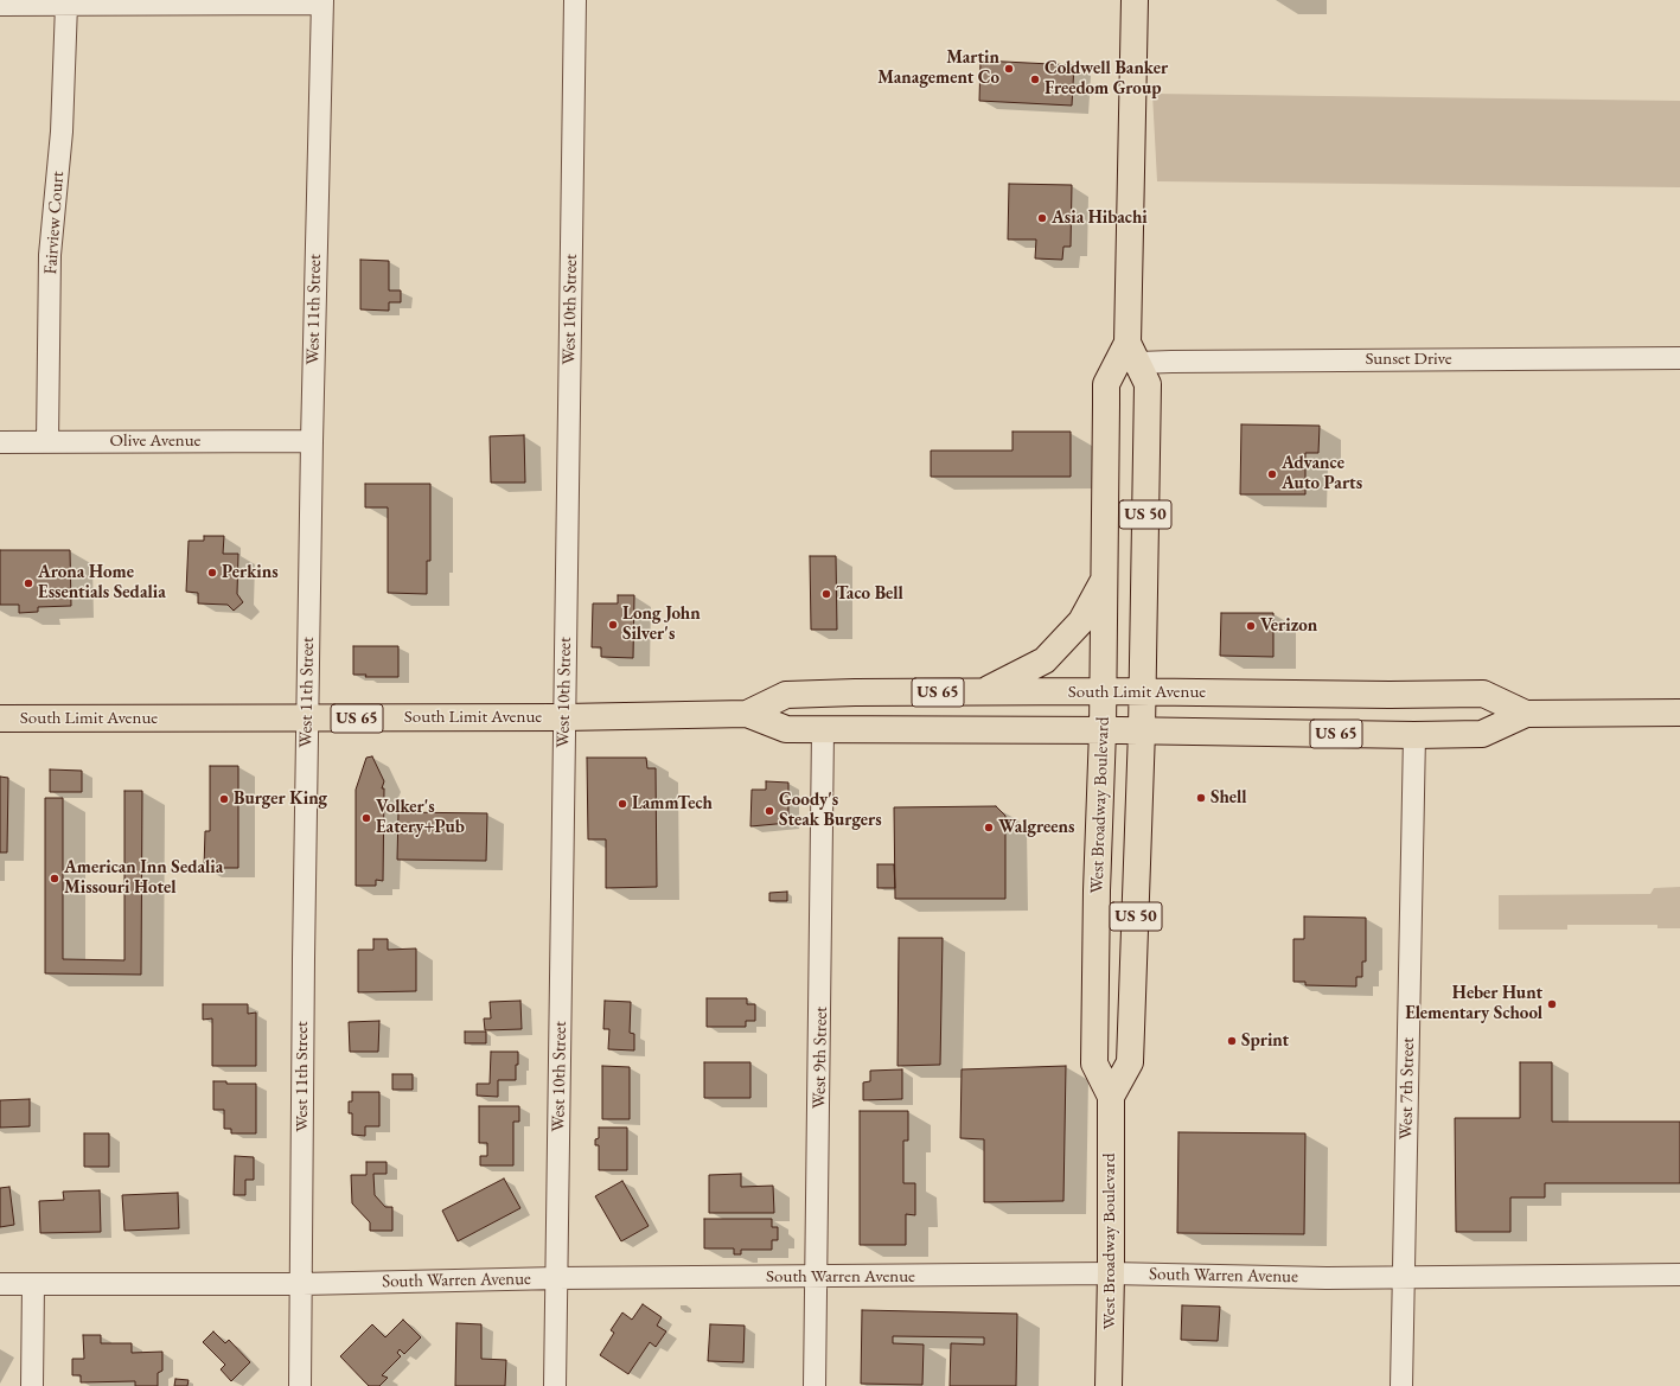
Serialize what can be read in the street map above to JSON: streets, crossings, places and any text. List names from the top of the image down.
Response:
{
  "streets": {
    "highway": [
      "US 50",
      "US 65",
      "South Limit Avenue",
      "West Broadway Boulevard"
    ],
    "street": [
      "Fairview Court",
      "West 11th Street",
      "West 10th Street",
      "Sunset Drive",
      "Olive Avenue",
      "West 9th Street",
      "West 7th Street",
      "South Warren Avenue"
    ]
  },
  "crossings": [
    ["Fairview Court", "Olive Avenue"],
    ["West 11th Street", "Olive Avenue"],
    ["West 11th Street", "South Limit Avenue"],
    ["West 11th Street", "South Warren Avenue"],
    ["West 10th Street", "South Limit Avenue"],
    ["West 10th Street", "South Warren Avenue"],
    ["Sunset Drive", "West Broadway Boulevard"],
    ["South Limit Avenue", "West Broadway Boulevard"],
    ["South Limit Avenue", "West 9th Street"],
    ["South Limit Avenue", "West 7th Street"],
    ["West Broadway Boulevard", "South Warren Avenue"],
    ["West 9th Street", "South Warren Avenue"],
    ["West 7th Street", "South Warren Avenue"]
  ],
  "places": [
    "Martin Management Co",
    "Coldwell Banker Freedom Group",
    "Asia Hibachi",
    "Advance Auto Parts",
    "Perkins",
    "Arona Home Essentials Sedalia",
    "Taco Bell",
    "Long John Silver's",
    "Verizon",
    "Shell",
    "Burger King",
    "LammTech",
    "Goody's Steak Burgers",
    "Volker's Eatery+Pub",
    "Walgreens",
    "American Inn Sedalia Missouri Hotel",
    "Heber Hunt Elementary School",
    "Sprint"
  ]
}
